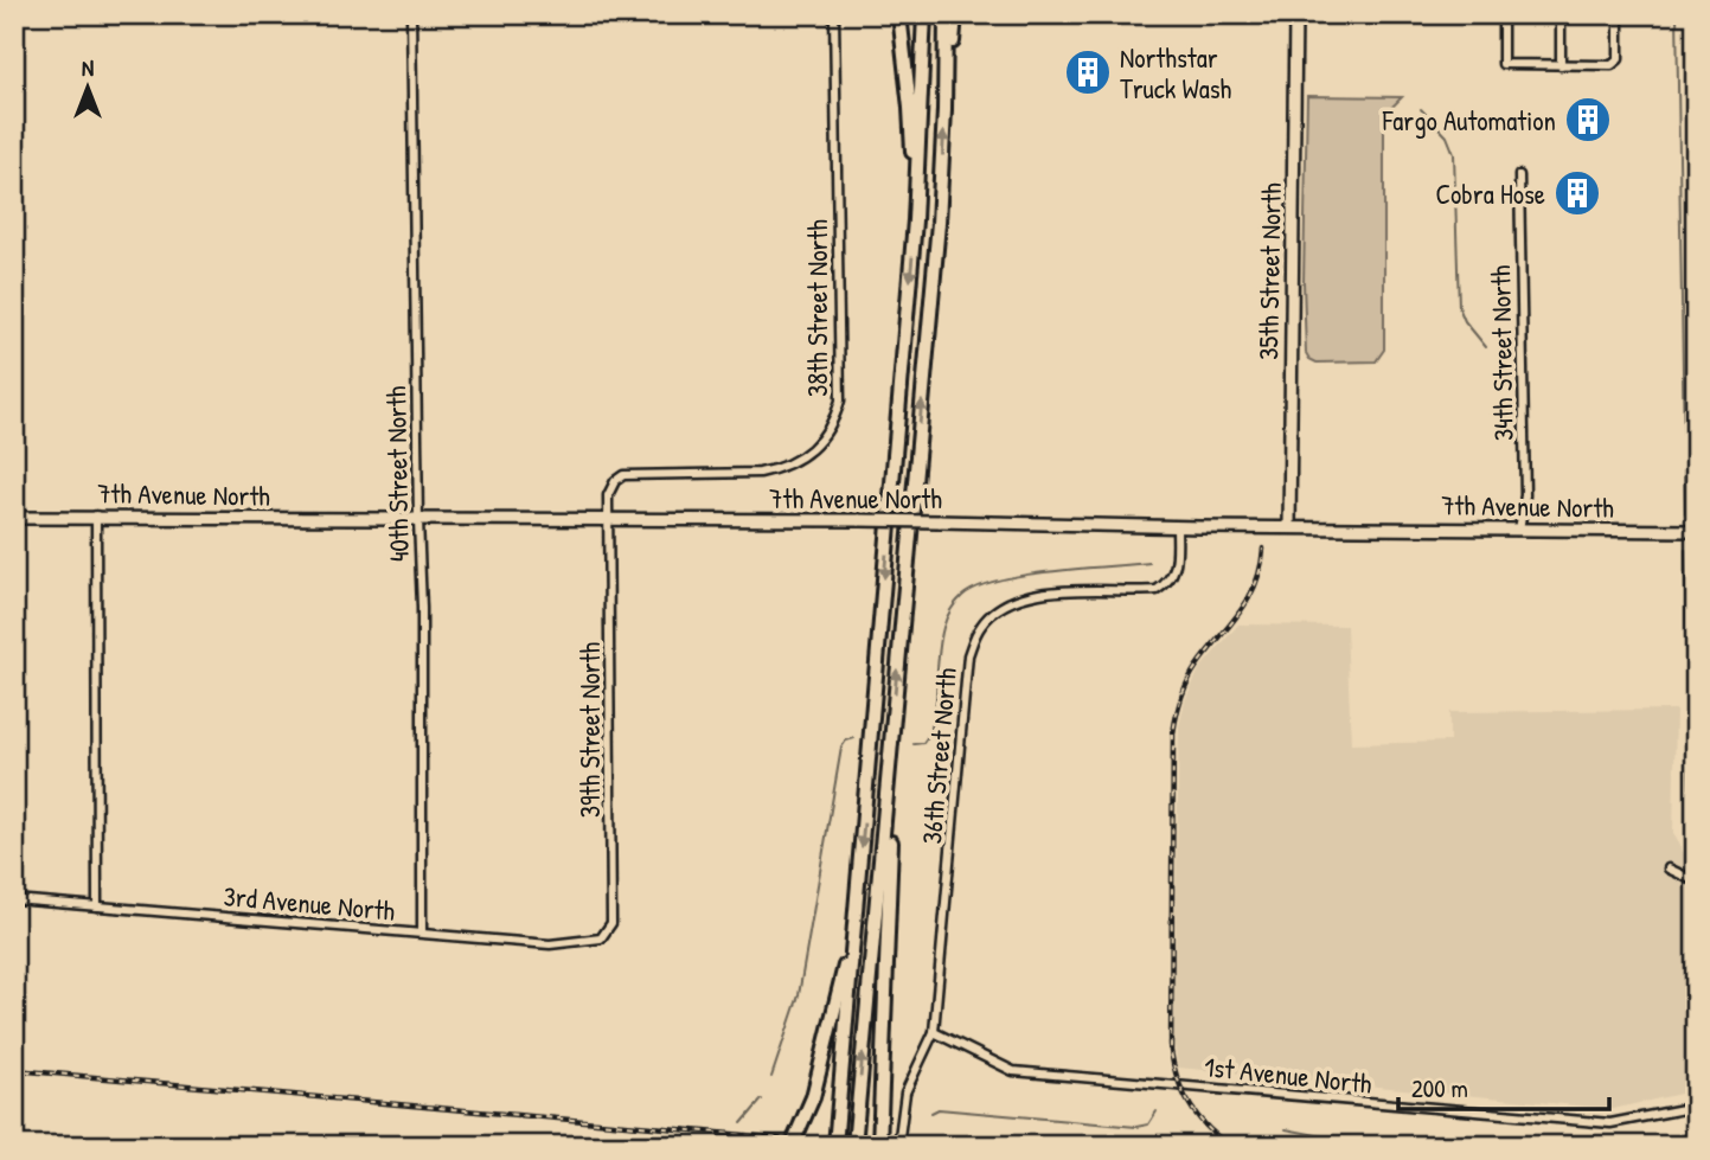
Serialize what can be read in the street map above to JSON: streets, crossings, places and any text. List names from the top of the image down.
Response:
{
  "streets": {
    "street": [
      "35th Street North",
      "38th Street North",
      "34th Street North",
      "40th Street North",
      "7th Avenue North",
      "39th Street North",
      "36th Street North",
      "3rd Avenue North",
      "1st Avenue North"
    ]
  },
  "crossings": [
    ["35th Street North", "7th Avenue North"],
    ["38th Street North", "7th Avenue North"],
    ["38th Street North", "39th Street North"],
    ["34th Street North", "7th Avenue North"],
    ["40th Street North", "7th Avenue North"],
    ["40th Street North", "3rd Avenue North"],
    ["7th Avenue North", "39th Street North"],
    ["7th Avenue North", "36th Street North"],
    ["39th Street North", "3rd Avenue North"],
    ["36th Street North", "1st Avenue North"]
  ],
  "places": {
    "building": ["Northstar Truck Wash", "Fargo Automation", "Cobra Hose"]
  },
  "scale_bar": "200 m",
  "north": "top"
}
